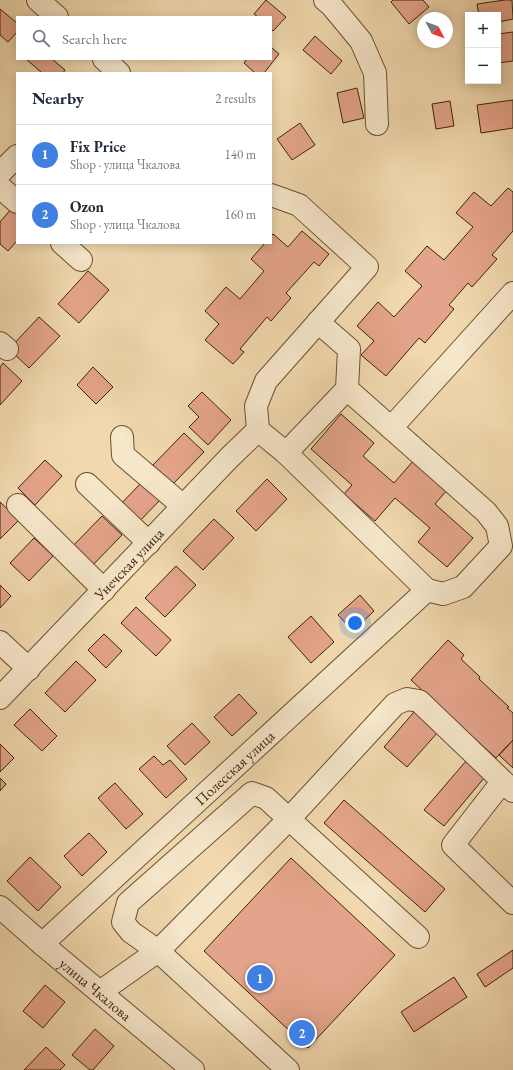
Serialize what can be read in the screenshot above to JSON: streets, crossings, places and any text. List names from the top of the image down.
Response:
{
  "streets": {
    "street": ["Унечская улица", "Полесская улица", "улица Чкалова"]
  },
  "crossings": [
    ["Полесская улица", "улица Чкалова"]
  ],
  "north": "bottom right",
  "page": {
    "map_buttons": ["+", "−"],
    "search": "Search here",
    "heading": ["Nearby", "2 results"],
    "list": [
      {
        "mark": "1",
        "name": "Fix Price",
        "note": "Shop · улица Чкалова",
        "value": "140 m"
      },
      {
        "mark": "2",
        "name": "Ozon",
        "note": "Shop · улица Чкалова",
        "value": "160 m"
      }
    ],
    "pins": ["1", "2"]
  }
}
